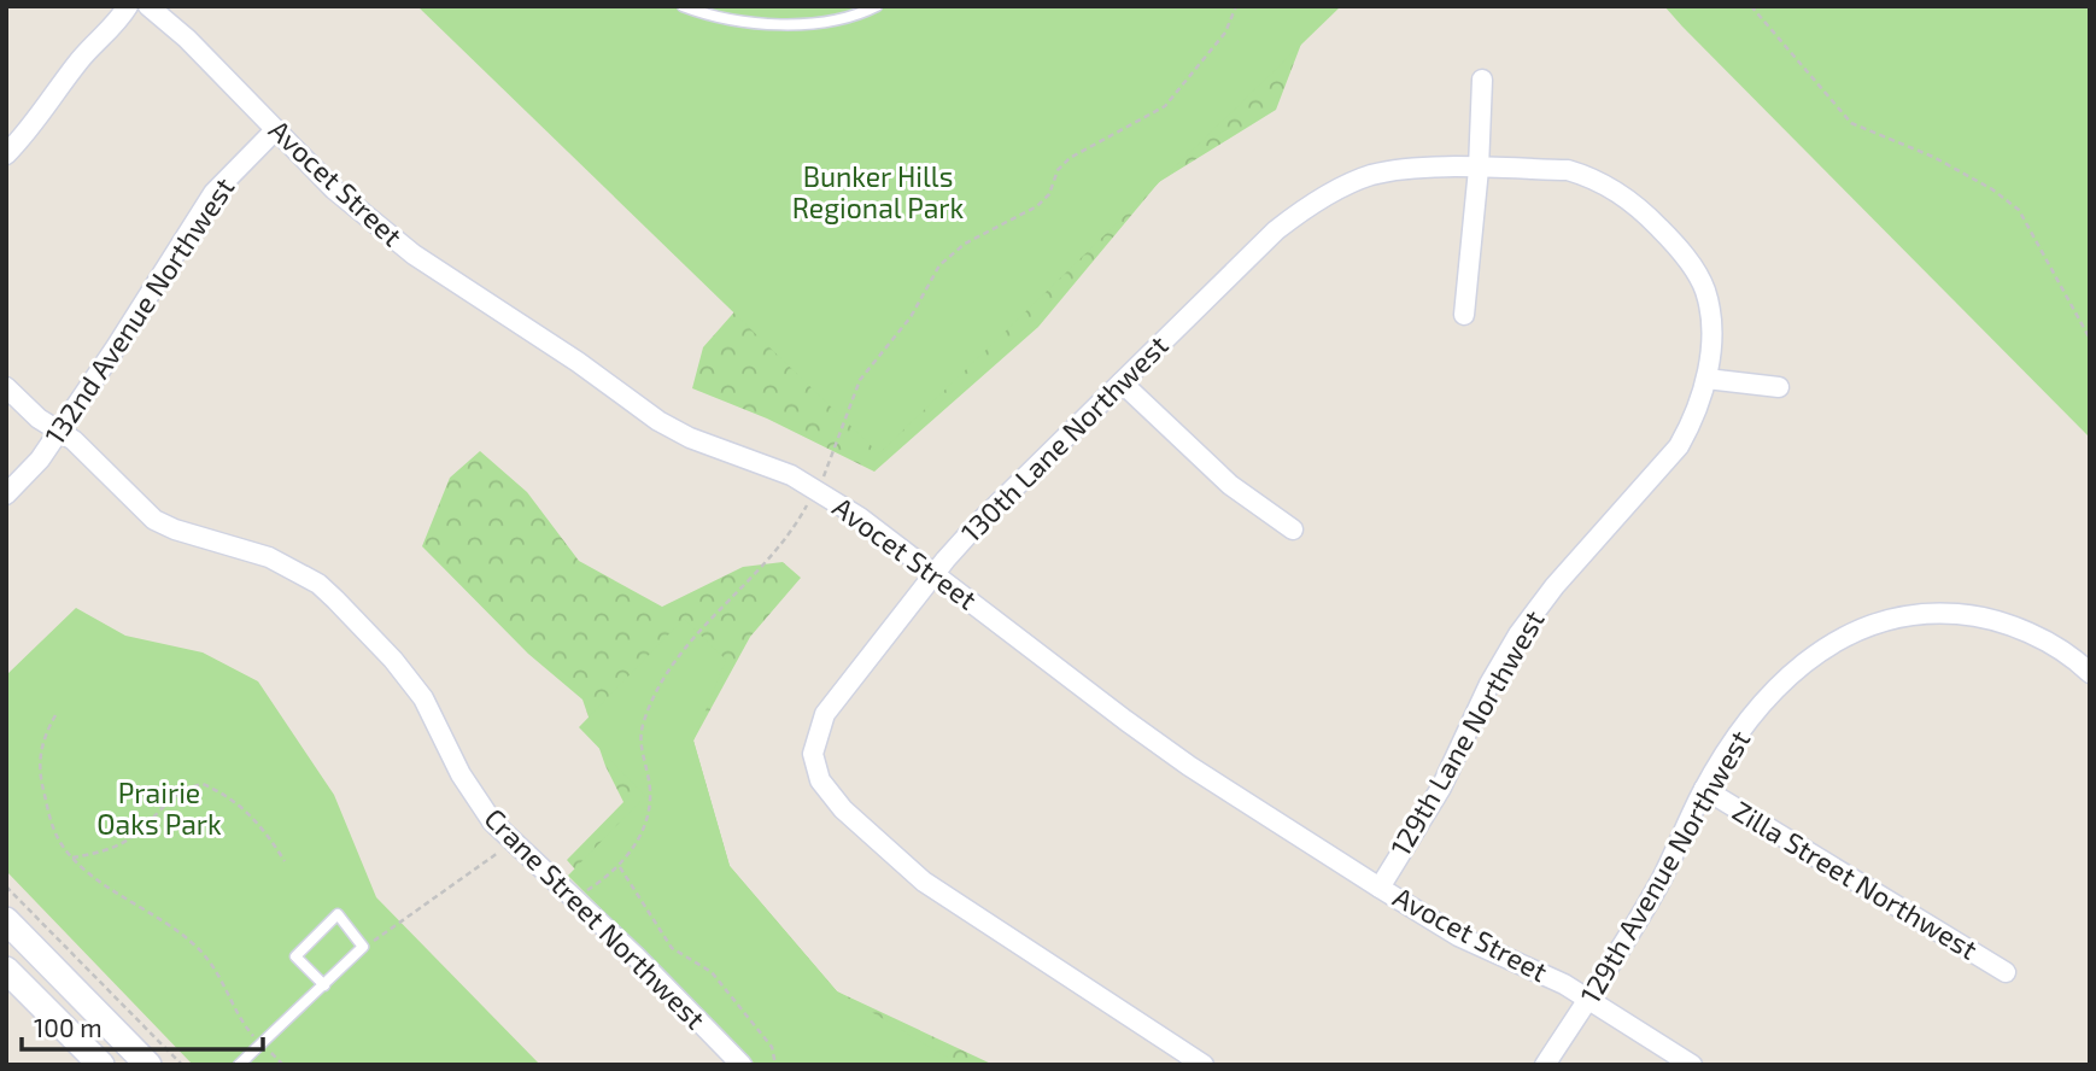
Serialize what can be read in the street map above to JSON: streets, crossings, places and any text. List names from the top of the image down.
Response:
{
  "streets": {
    "street": [
      "Avocet Street",
      "132nd Avenue Northwest",
      "130th Lane Northwest",
      "129th Lane Northwest",
      "129th Avenue Northwest",
      "Zilla Street Northwest",
      "Crane Street Northwest"
    ]
  },
  "crossings": [
    ["Avocet Street", "132nd Avenue Northwest"],
    ["Avocet Street", "130th Lane Northwest"],
    ["Avocet Street", "129th Lane Northwest"],
    ["Avocet Street", "129th Avenue Northwest"],
    ["132nd Avenue Northwest", "Crane Street Northwest"],
    ["130th Lane Northwest", "129th Lane Northwest"],
    ["129th Avenue Northwest", "Zilla Street Northwest"]
  ],
  "parks": ["Bunker Hills Regional Park", "Prairie Oaks Park"],
  "scale_bar": "100 m"
}
